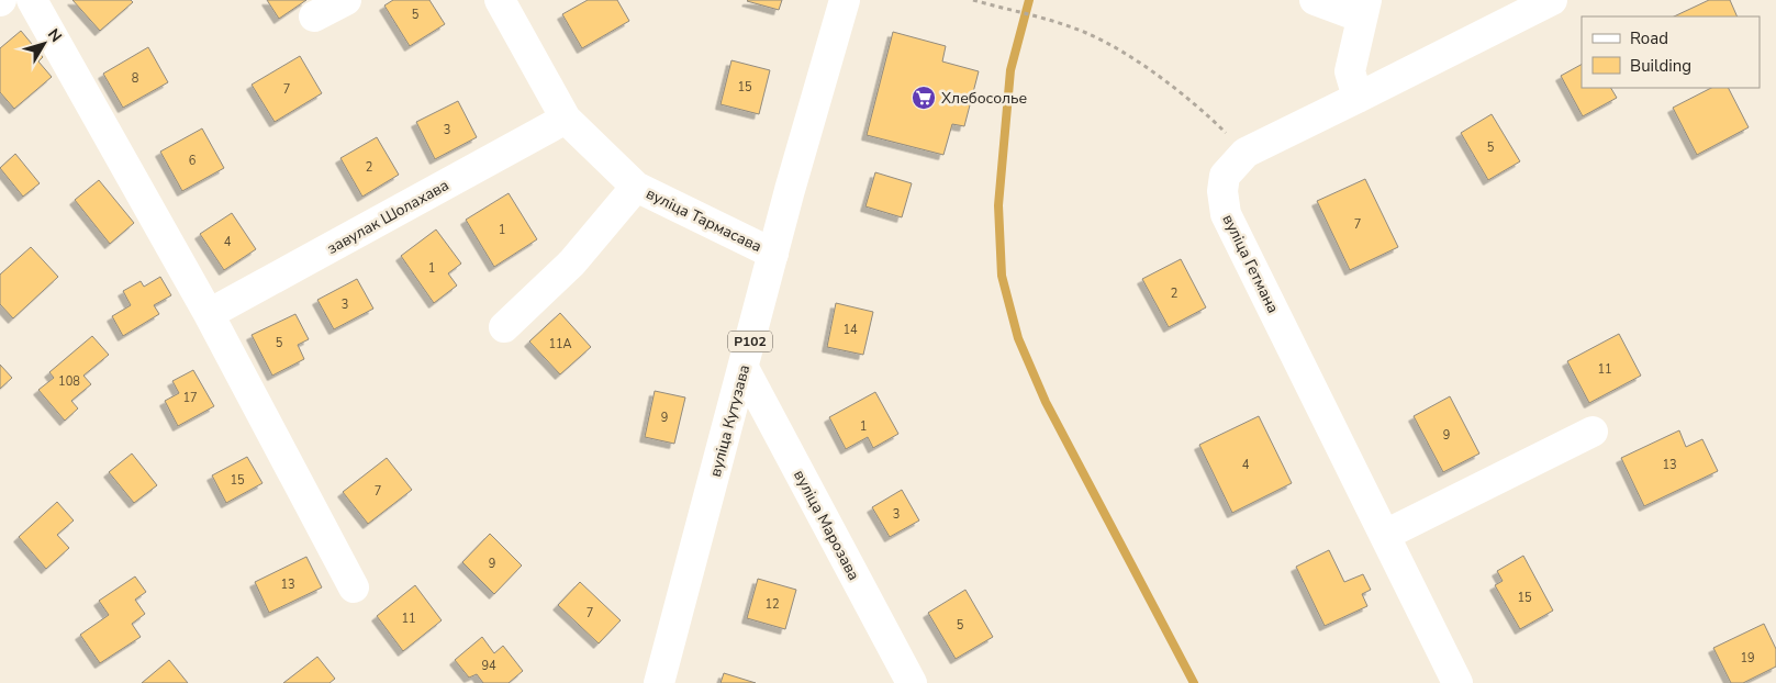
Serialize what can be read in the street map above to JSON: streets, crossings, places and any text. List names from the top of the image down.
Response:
{
  "streets": {
    "street": [
      "завулак Шолахава",
      "вуліца Тармасава",
      "вуліца Гетмана",
      "Р102",
      "вуліца Кутузава",
      "вуліца Марозава"
    ]
  },
  "crossings": [
    ["завулак Шолахава", "вуліца Тармасава"],
    ["вуліца Тармасава", "вуліца Кутузава"],
    ["вуліца Кутузава", "вуліца Марозава"]
  ],
  "places": {
    "supermarket": ["Хлебосолье"]
  },
  "house_numbers": [
    "5",
    "8",
    "15",
    "7",
    "3",
    "5",
    "6",
    "2",
    "7",
    "1",
    "4",
    "1",
    "2",
    "3",
    "14",
    "5",
    "11А",
    "11",
    "108",
    "17",
    "9",
    "1",
    "9",
    "4",
    "13",
    "15",
    "7",
    "3",
    "9",
    "13",
    "15",
    "12",
    "7",
    "11",
    "5",
    "19",
    "94"
  ],
  "legend": ["Road", "Building"],
  "north": "top right"
}
